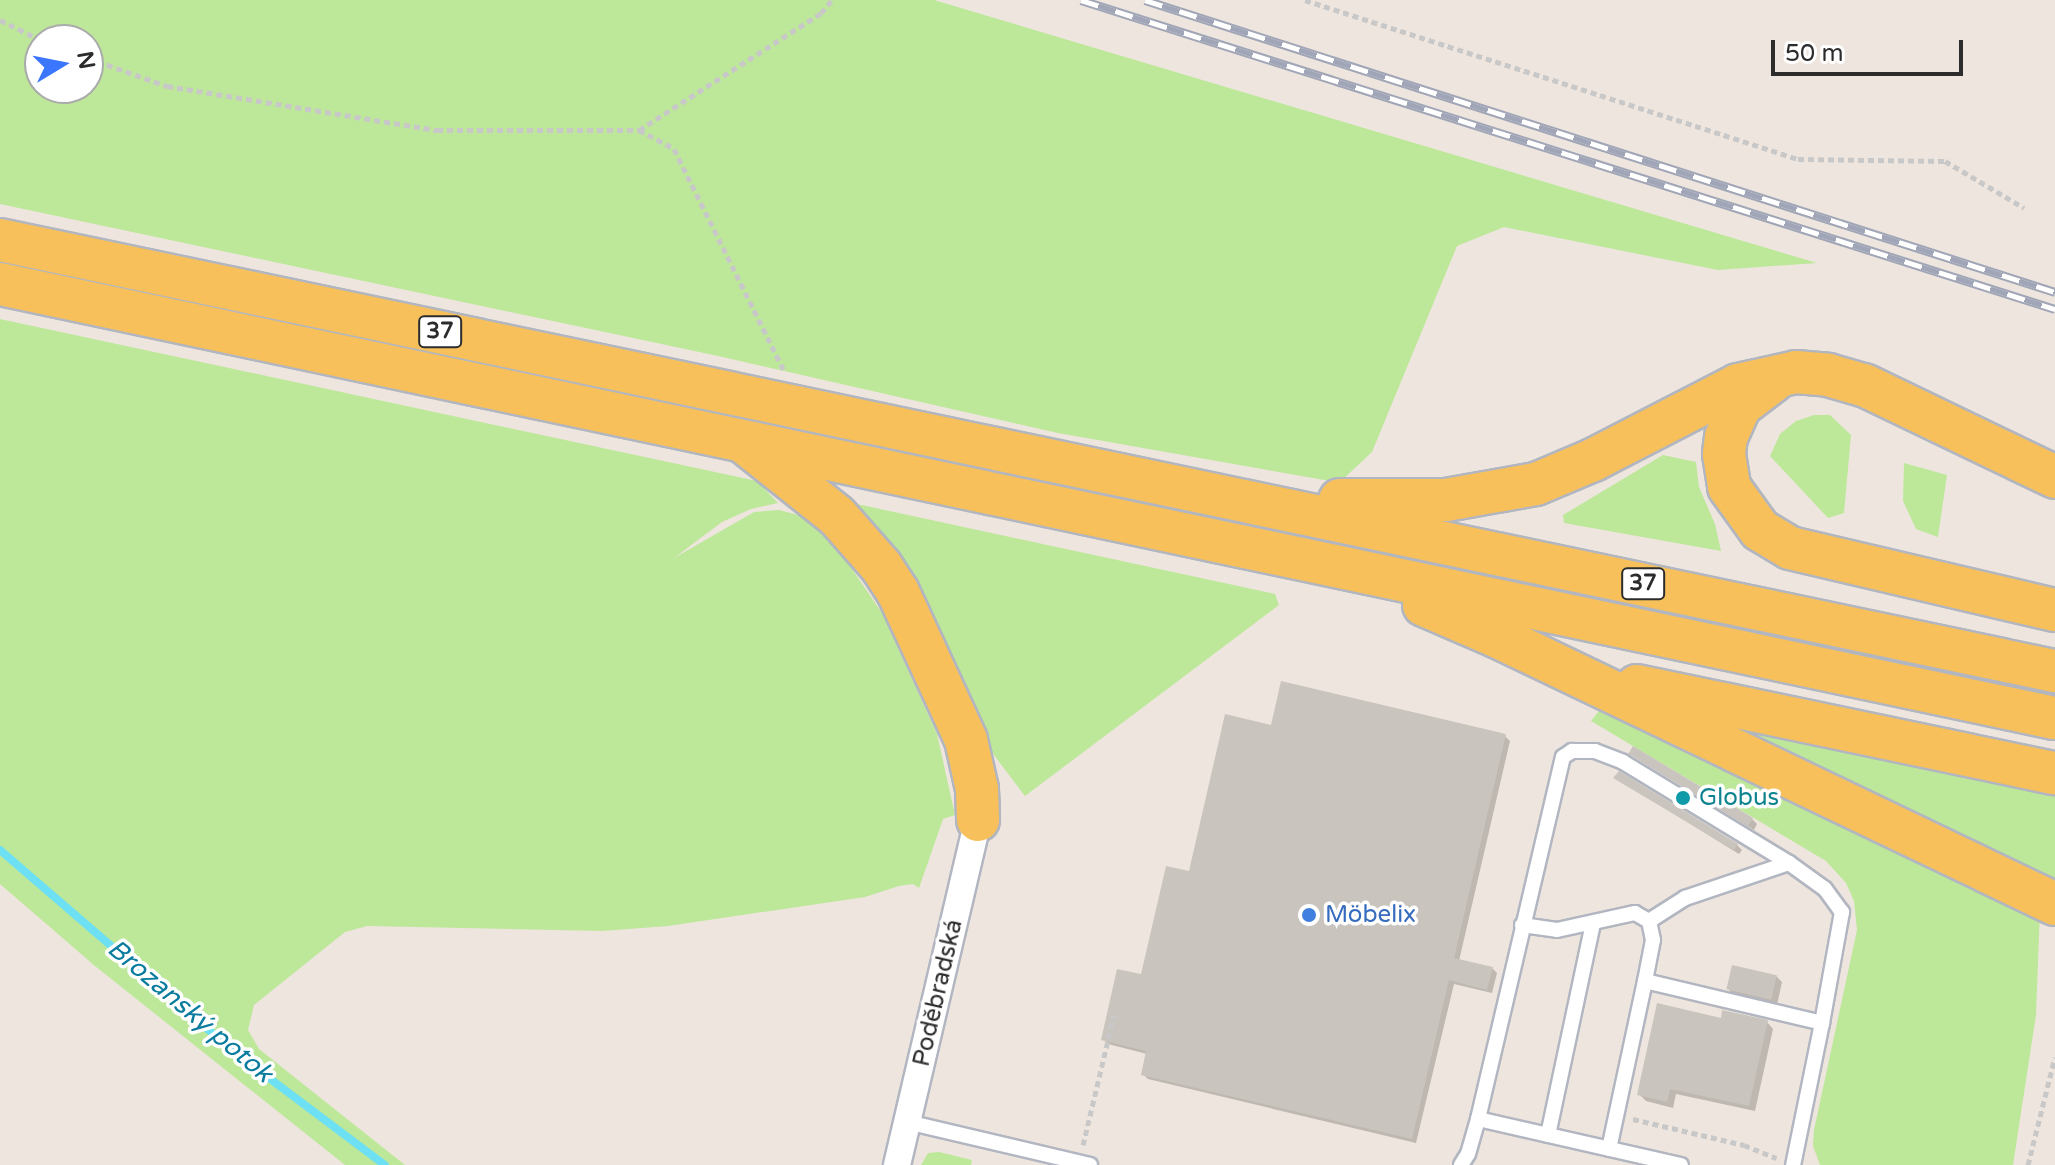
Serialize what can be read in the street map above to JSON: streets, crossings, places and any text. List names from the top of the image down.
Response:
{
  "streets": {
    "main road": ["37"],
    "street": ["Poděbradská"]
  },
  "water": ["Brozanský potok"],
  "places": ["Globus", "Möbelix"],
  "scale_bar": "50 m",
  "north": "right"
}
